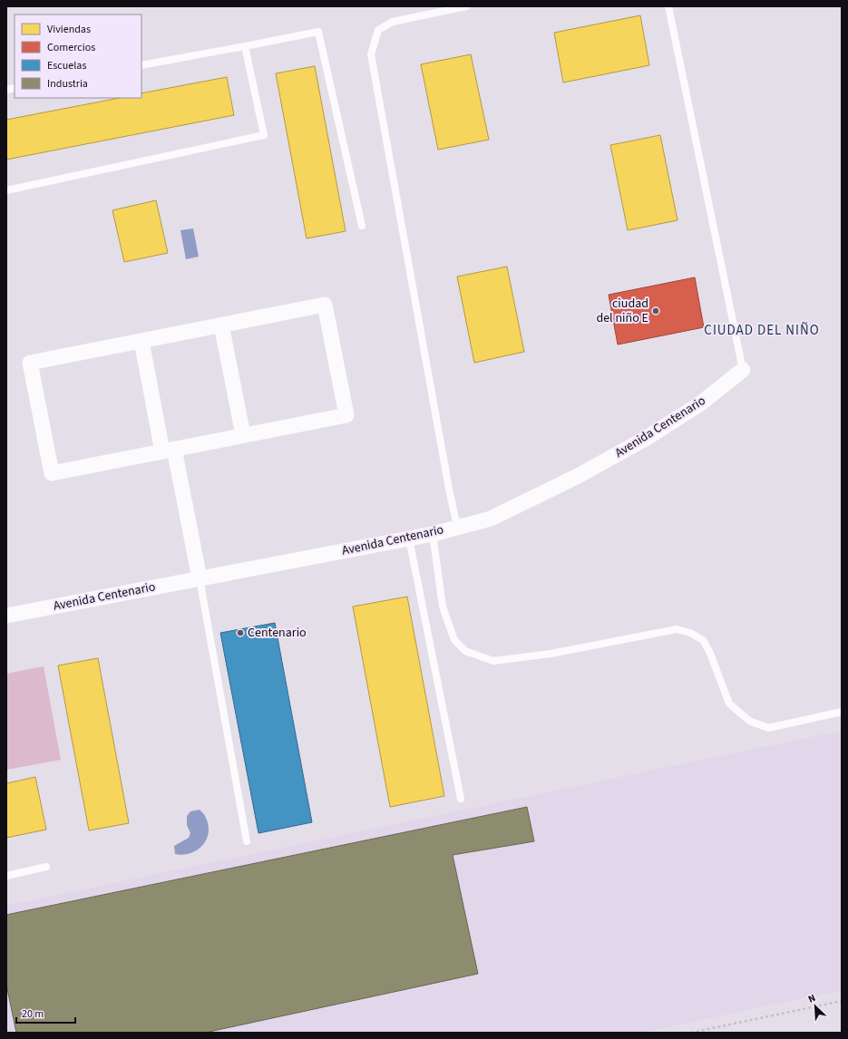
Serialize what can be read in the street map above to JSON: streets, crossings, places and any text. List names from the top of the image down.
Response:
{
  "streets": {
    "street": ["Avenida Centenario"]
  },
  "districts": ["CIUDAD DEL NIÑO"],
  "places": ["ciudad del niño E", "Centenario"],
  "legend": [
    "Viviendas",
    "Comercios",
    "Escuelas",
    "Industria"
  ],
  "scale_bar": "20 m",
  "north": "top left"
}
